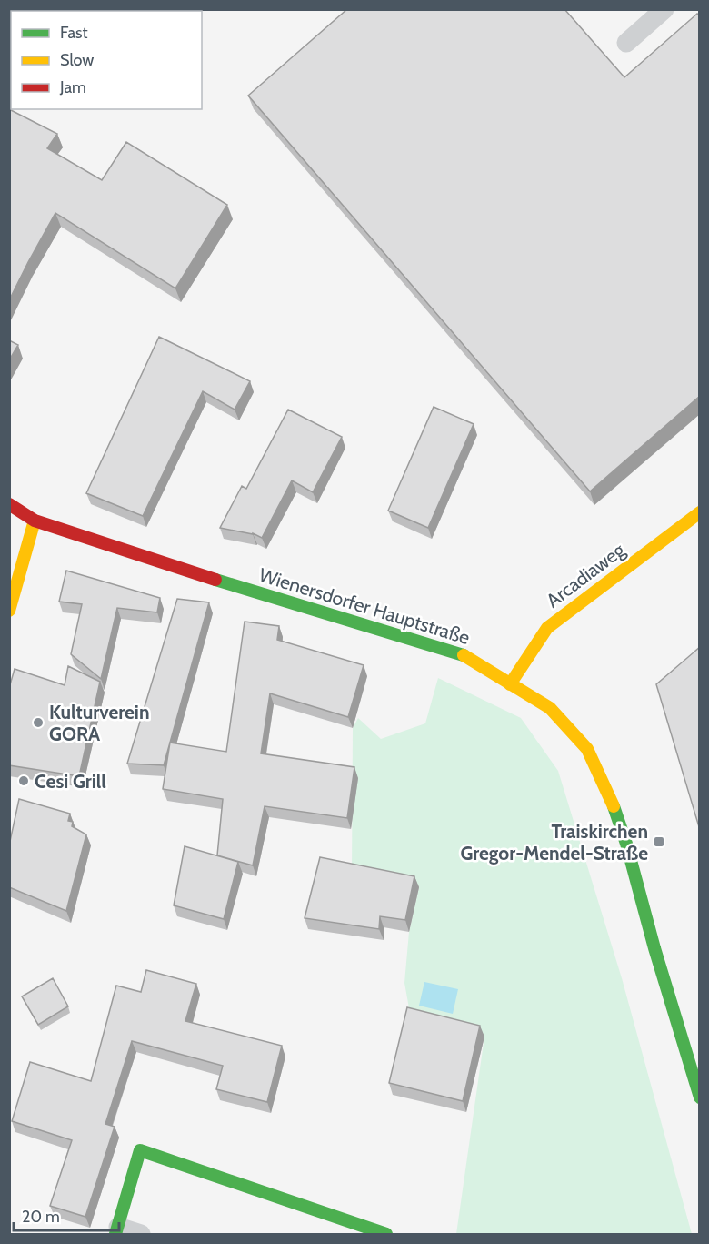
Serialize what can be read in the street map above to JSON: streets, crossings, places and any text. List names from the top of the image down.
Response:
{
  "streets": {
    "street": ["Arcadiaweg", "Wienersdorfer Hauptstraße"]
  },
  "crossings": [
    ["Arcadiaweg", "Wienersdorfer Hauptstraße"]
  ],
  "places": {
    "other": ["Kulturverein GORA", "Cesi Grill"],
    "transit": ["Traiskirchen Gregor-Mendel-Straße"]
  },
  "legend": ["Fast", "Slow", "Jam"],
  "scale_bar": "20 m"
}
